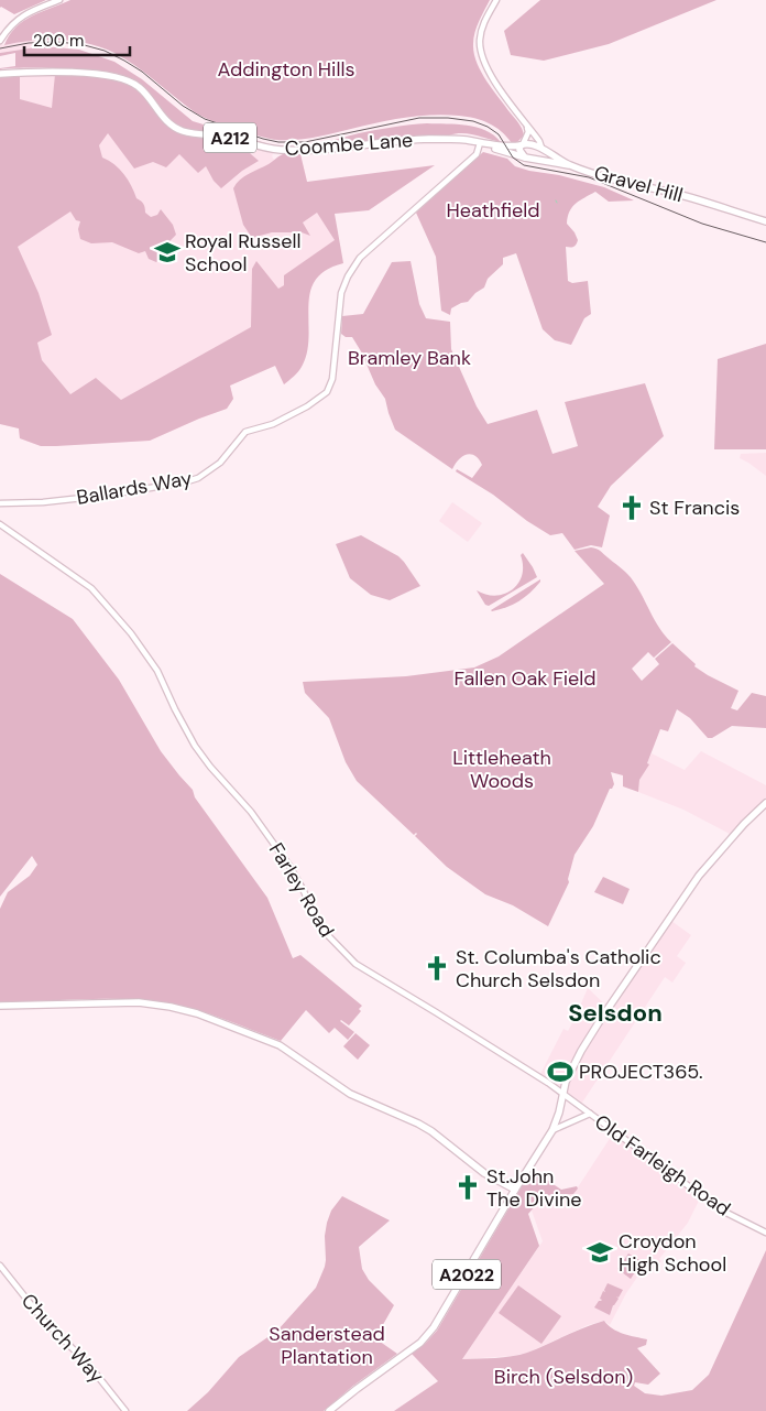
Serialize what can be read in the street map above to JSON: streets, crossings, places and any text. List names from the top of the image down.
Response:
{
  "streets": {
    "main road": [
      "A212",
      "Coombe Lane",
      "Gravel Hill",
      "A2022"
    ],
    "street": [
      "Ballards Way",
      "Farley Road",
      "Old Farleigh Road",
      "Church Way"
    ]
  },
  "crossings": [
    ["A212", "Coombe Lane"],
    ["A212", "Gravel Hill"],
    ["Coombe Lane", "Gravel Hill"],
    ["Coombe Lane", "Ballards Way"],
    ["Farley Road", "Old Farleigh Road"],
    ["Farley Road", "A2022"],
    ["Old Farleigh Road", "A2022"]
  ],
  "districts": ["Selsdon"],
  "parks": [
    "Addington Hills",
    "Heathfield",
    "Bramley Bank",
    "Fallen Oak Field",
    "Littleheath Woods",
    "Sanderstead Plantation",
    "Birch (Selsdon)"
  ],
  "places": {
    "school or university": ["Royal Russell School", "Croydon High School"],
    "church": ["St Francis", "St. Columba's Catholic Church Selsdon", "St.John The Divine"],
    "sports": ["PROJECT365."]
  },
  "scale_bar": "200 m"
}
